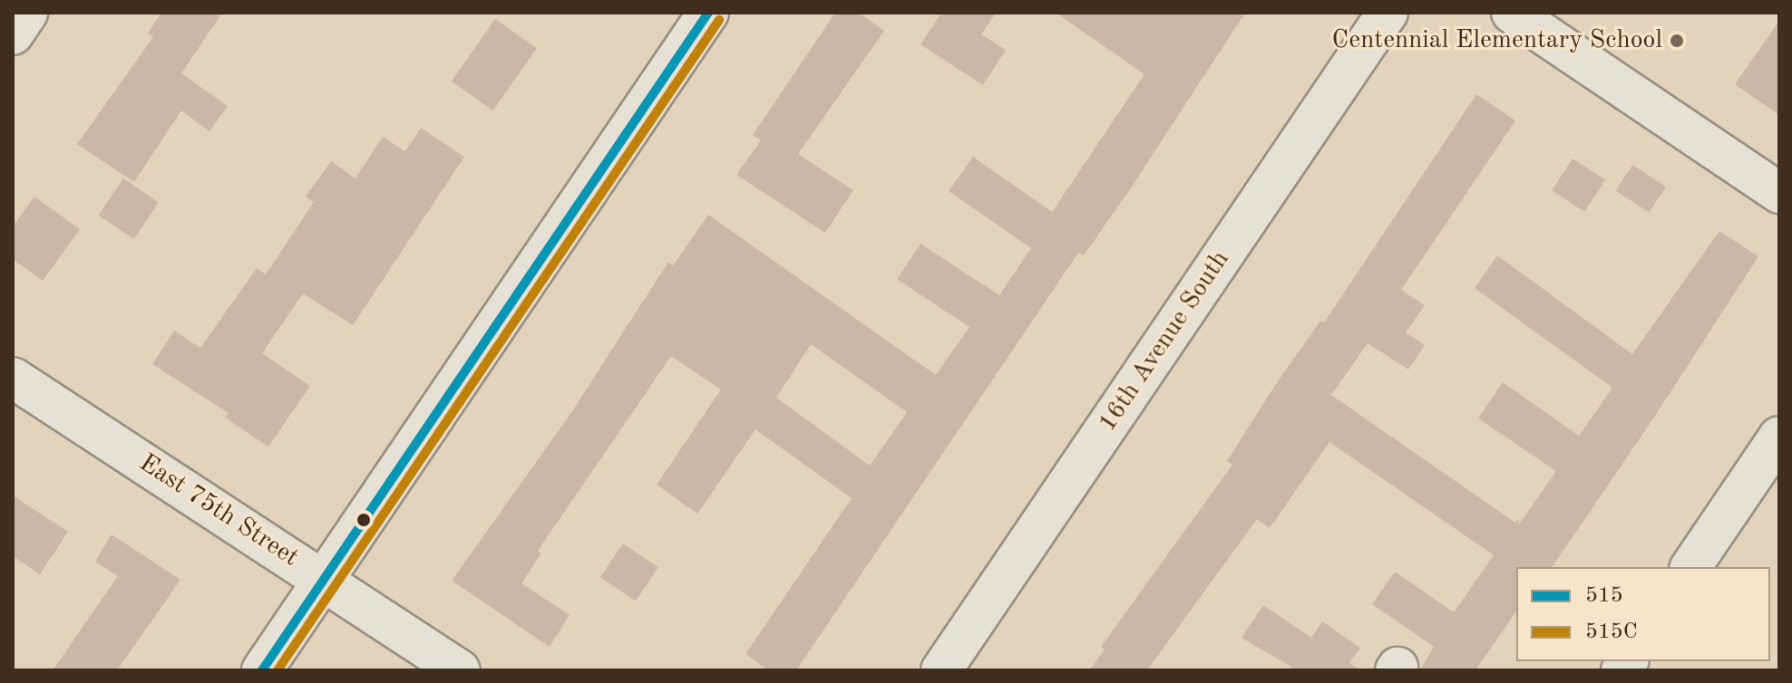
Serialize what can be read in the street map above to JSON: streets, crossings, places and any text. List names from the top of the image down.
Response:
{
  "streets": {
    "street": ["16th Avenue South", "East 75th Street"]
  },
  "places": ["Centennial Elementary School"],
  "lines": ["transit line 515", "transit line 515C"],
  "legend": ["515", "515C"]
}
